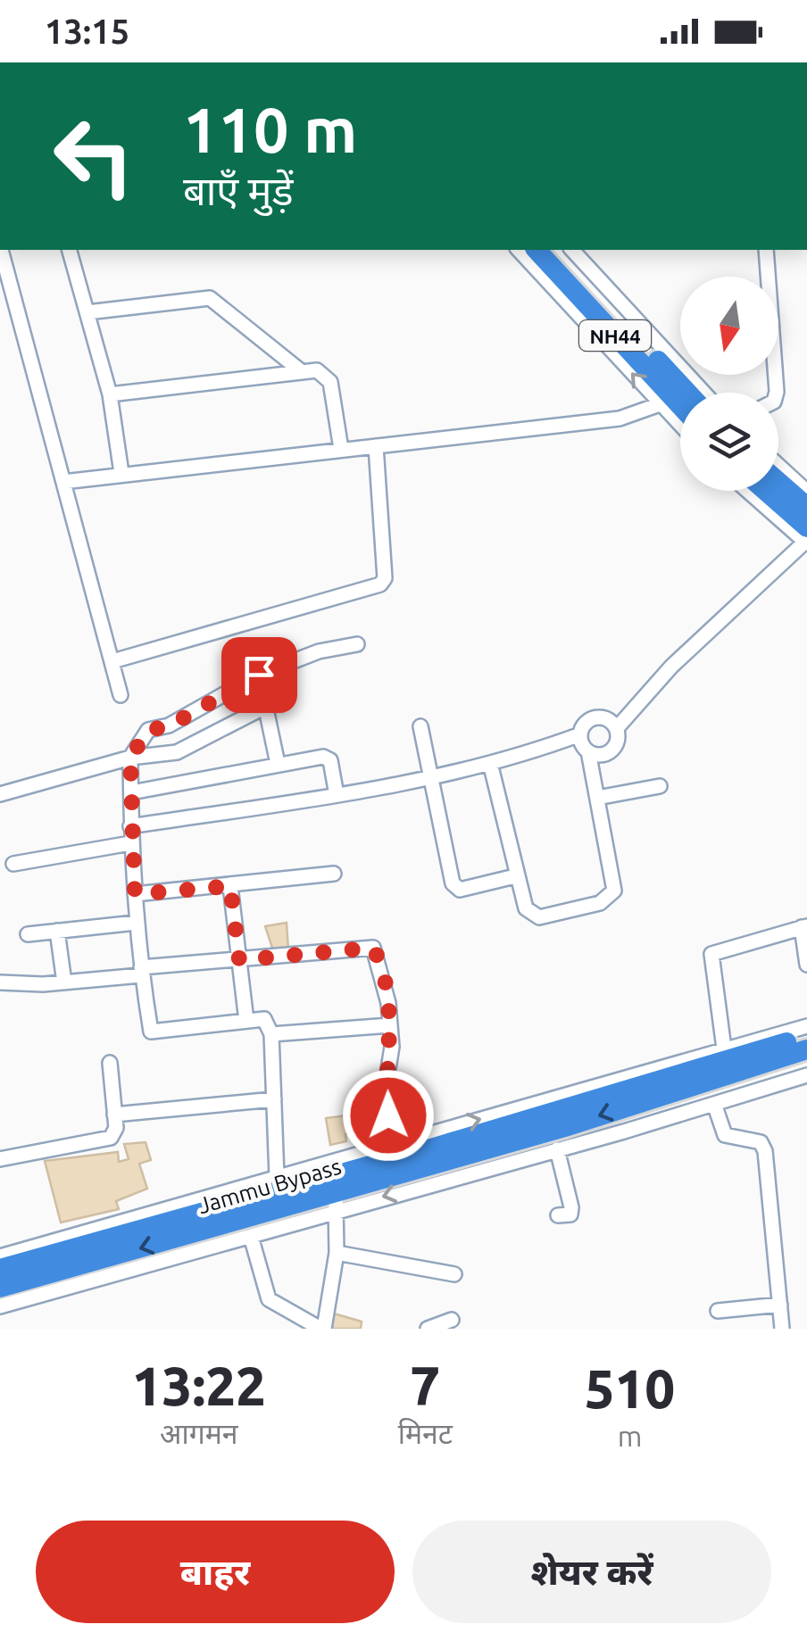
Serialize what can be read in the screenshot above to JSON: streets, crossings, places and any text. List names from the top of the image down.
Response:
{
  "streets": {
    "highway": ["NH44", "Jammu Bypass"]
  },
  "north": "bottom",
  "page": {
    "status": "13:15",
    "turn": ["110 m", "बाएँ मुड़ें"],
    "eta": [
      "13:22",
      "आगमन",
      "7",
      "मिनट",
      "510",
      "m"
    ],
    "buttons": ["बाहर", "शेयर करें"]
  }
}
